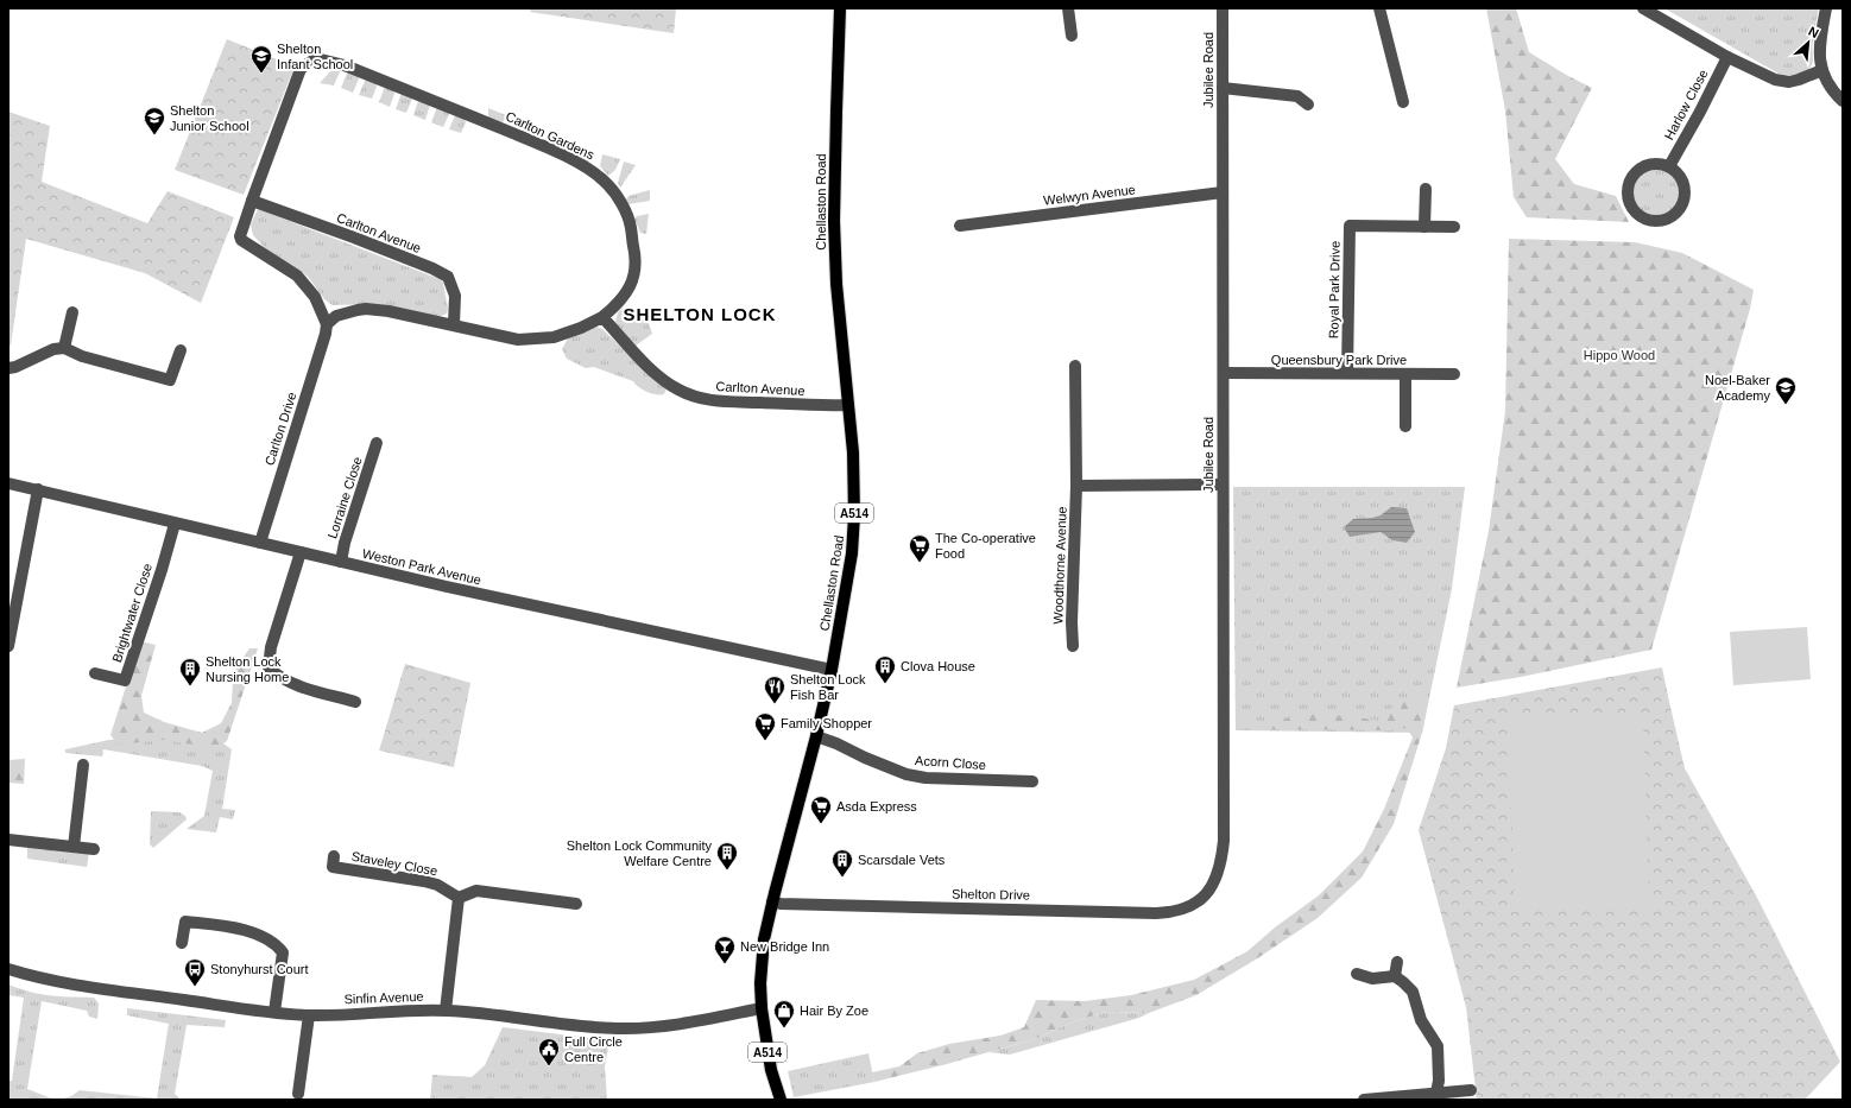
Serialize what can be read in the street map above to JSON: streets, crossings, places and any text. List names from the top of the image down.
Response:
{
  "streets": {
    "main road": ["Chellaston Road", "A514"],
    "street": [
      "Jubilee Road",
      "Harlow Close",
      "Carlton Gardens",
      "Welwyn Avenue",
      "Carlton Avenue",
      "Royal Park Drive",
      "Queensbury Park Drive",
      "Carlton Drive",
      "Lorraine Close",
      "Woodthorne Avenue",
      "Weston Park Avenue",
      "Brightwater Close",
      "Acorn Close",
      "Staveley Close",
      "Shelton Drive",
      "Sinfin Avenue"
    ]
  },
  "crossings": [
    ["Jubilee Road", "Welwyn Avenue"],
    ["Jubilee Road", "Queensbury Park Drive"],
    ["Jubilee Road", "Shelton Drive"],
    ["Carlton Gardens", "Carlton Avenue"],
    ["Chellaston Road", "Carlton Avenue"],
    ["Chellaston Road", "Weston Park Avenue"],
    ["Chellaston Road", "Acorn Close"],
    ["Chellaston Road", "Shelton Drive"],
    ["Chellaston Road", "Sinfin Avenue"],
    ["Royal Park Drive", "Queensbury Park Drive"],
    ["Carlton Drive", "Weston Park Avenue"],
    ["Lorraine Close", "Weston Park Avenue"],
    ["Weston Park Avenue", "Brightwater Close"]
  ],
  "districts": ["SHELTON LOCK"],
  "parks": ["Hippo Wood"],
  "places": {
    "school or university": ["Shelton Infant School", "Shelton Junior School", "Noel-Baker Academy"],
    "supermarket": ["The Co-operative Food", "Family Shopper", "Asda Express"],
    "building": [
      "Clova House",
      "Shelton Lock Nursing Home",
      "Shelton Lock Community Welfare Centre",
      "Scarsdale Vets"
    ],
    "restaurant": ["Shelton Lock Fish Bar"],
    "bar": ["New Bridge Inn"],
    "bus stop": ["Stonyhurst Court"],
    "shop": ["Hair By Zoe"],
    "public building": ["Full Circle Centre"]
  },
  "north": "top right"
}
